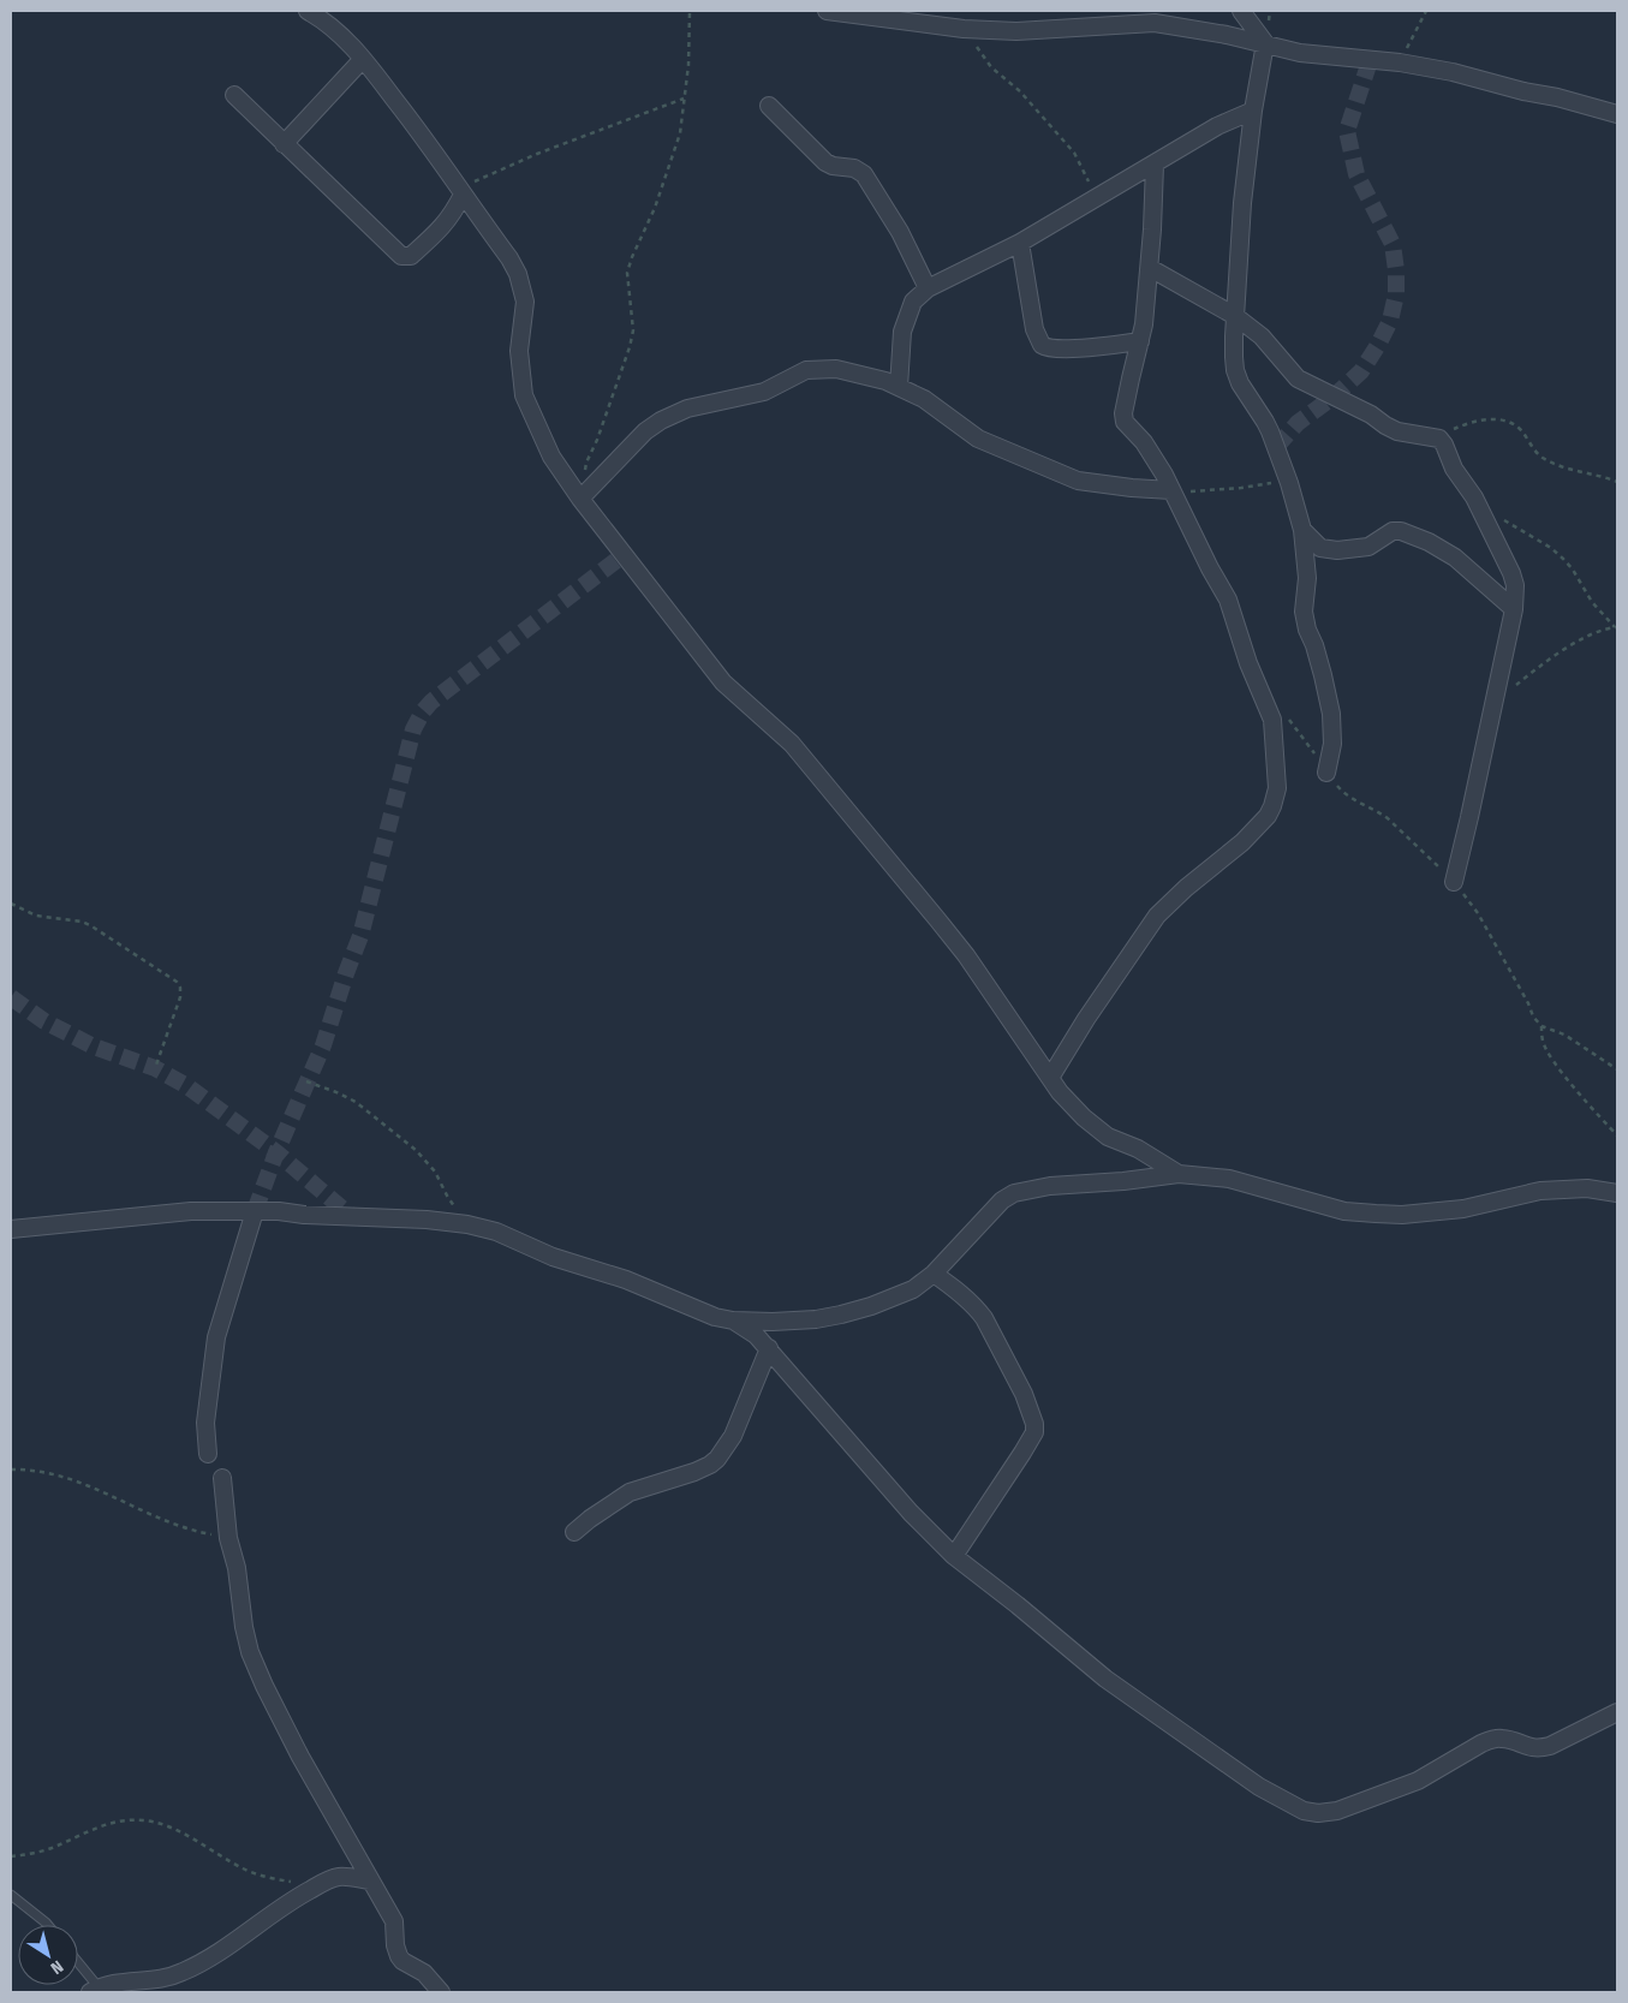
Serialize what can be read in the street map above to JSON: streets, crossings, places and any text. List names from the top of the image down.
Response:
{
  "north": "bottom right"
}
